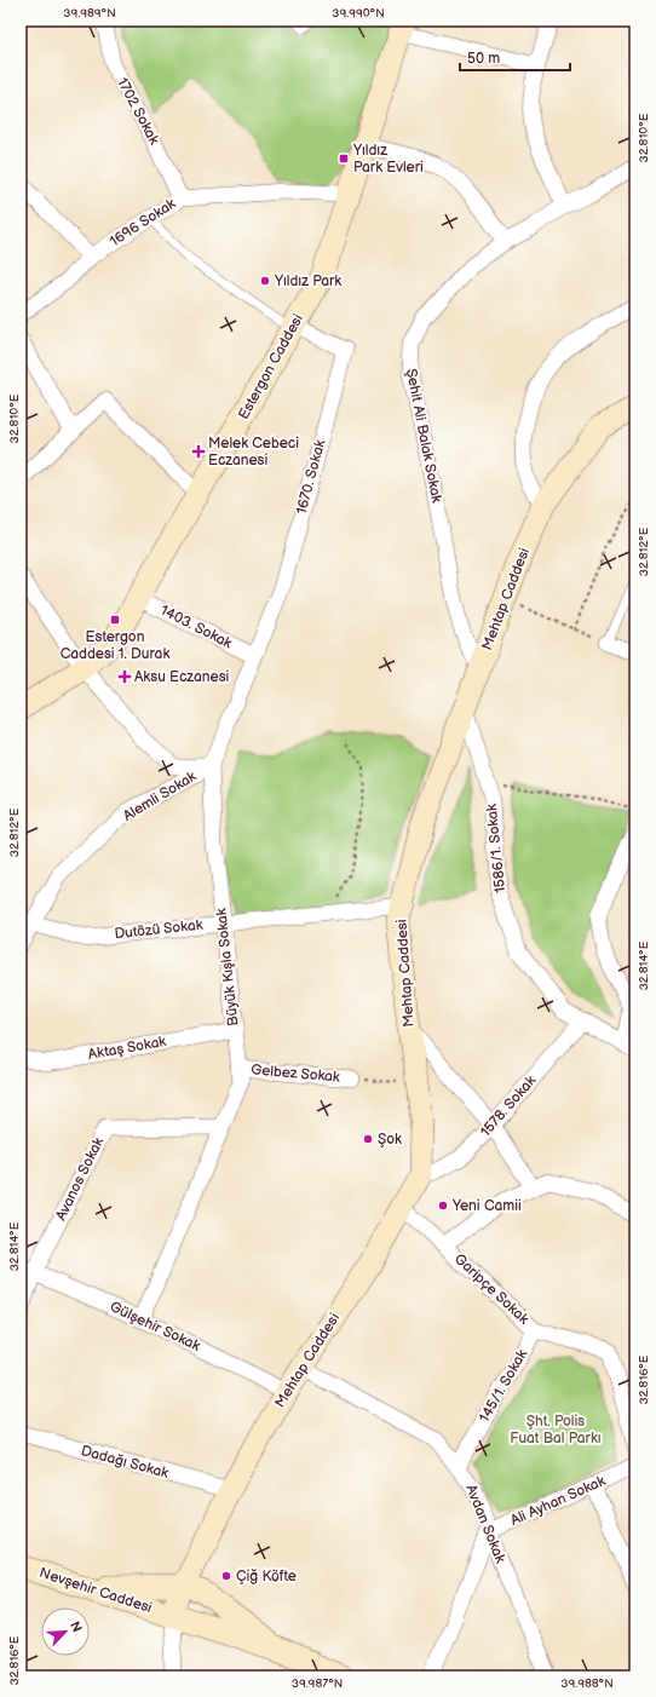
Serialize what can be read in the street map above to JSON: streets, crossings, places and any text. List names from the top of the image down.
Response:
{
  "streets": {
    "main road": ["Estergon Caddesi", "Mehtap Caddesi", "Nevşehir Caddesi"],
    "street": [
      "1702 Sokak",
      "1696 Sokak",
      "Şehit Ali Balak Sokak",
      "1670. Sokak",
      "1403. Sokak",
      "Alemli Sokak",
      "1586/1. Sokak",
      "Dutözü Sokak",
      "Büyük Kışla Sokak",
      "Aktaş Sokak",
      "Gelbez Sokak",
      "1578. Sokak",
      "Avanos Sokak",
      "Garipçe Sokak",
      "Gülşehir Sokak",
      "145/1. Sokak",
      "Dadağı Sokak",
      "Ali Ayhan Sokak",
      "Avdan Sokak"
    ]
  },
  "crossings": [
    ["1702 Sokak", "1696 Sokak"],
    ["1696 Sokak", "Estergon Caddesi"],
    ["Estergon Caddesi", "1670. Sokak"],
    ["Estergon Caddesi", "1403. Sokak"],
    ["Şehit Ali Balak Sokak", "Mehtap Caddesi"],
    ["1670. Sokak", "1403. Sokak"],
    ["1670. Sokak", "Alemli Sokak"],
    ["Mehtap Caddesi", "1586/1. Sokak"],
    ["Mehtap Caddesi", "Dutözü Sokak"],
    ["Mehtap Caddesi", "1578. Sokak"],
    ["Mehtap Caddesi", "Garipçe Sokak"],
    ["Mehtap Caddesi", "Gülşehir Sokak"],
    ["Mehtap Caddesi", "Dadağı Sokak"],
    ["Mehtap Caddesi", "Avdan Sokak"],
    ["Mehtap Caddesi", "Nevşehir Caddesi"],
    ["1403. Sokak", "Alemli Sokak"],
    ["Alemli Sokak", "Dutözü Sokak"],
    ["Alemli Sokak", "Büyük Kışla Sokak"],
    ["1586/1. Sokak", "1578. Sokak"],
    ["Dutözü Sokak", "Büyük Kışla Sokak"],
    ["Büyük Kışla Sokak", "Aktaş Sokak"],
    ["Büyük Kışla Sokak", "Gelbez Sokak"],
    ["Büyük Kışla Sokak", "Avanos Sokak"],
    ["Büyük Kışla Sokak", "Gülşehir Sokak"],
    ["Avanos Sokak", "Gülşehir Sokak"],
    ["Garipçe Sokak", "145/1. Sokak"],
    ["145/1. Sokak", "Avdan Sokak"],
    ["Ali Ayhan Sokak", "Avdan Sokak"]
  ],
  "parks": ["Şht. Polis Fuat Bal Parkı"],
  "places": {
    "transit": ["Yıldız Park Evleri", "Estergon Caddesi 1. Durak"],
    "other": [
      "Yıldız Park",
      "Şok",
      "Yeni Camii",
      "Çiğ Köfte"
    ],
    "health": ["Melek Cebeci Eczanesi", "Aksu Eczanesi"]
  },
  "scale_bar": "50 m",
  "north": "top right",
  "coordinates": [
    "39.989°N",
    "39.990°N",
    "32.810°E",
    "32.812°E",
    "32.814°E",
    "32.816°E",
    "39.987°N",
    "39.988°N"
  ]
}
